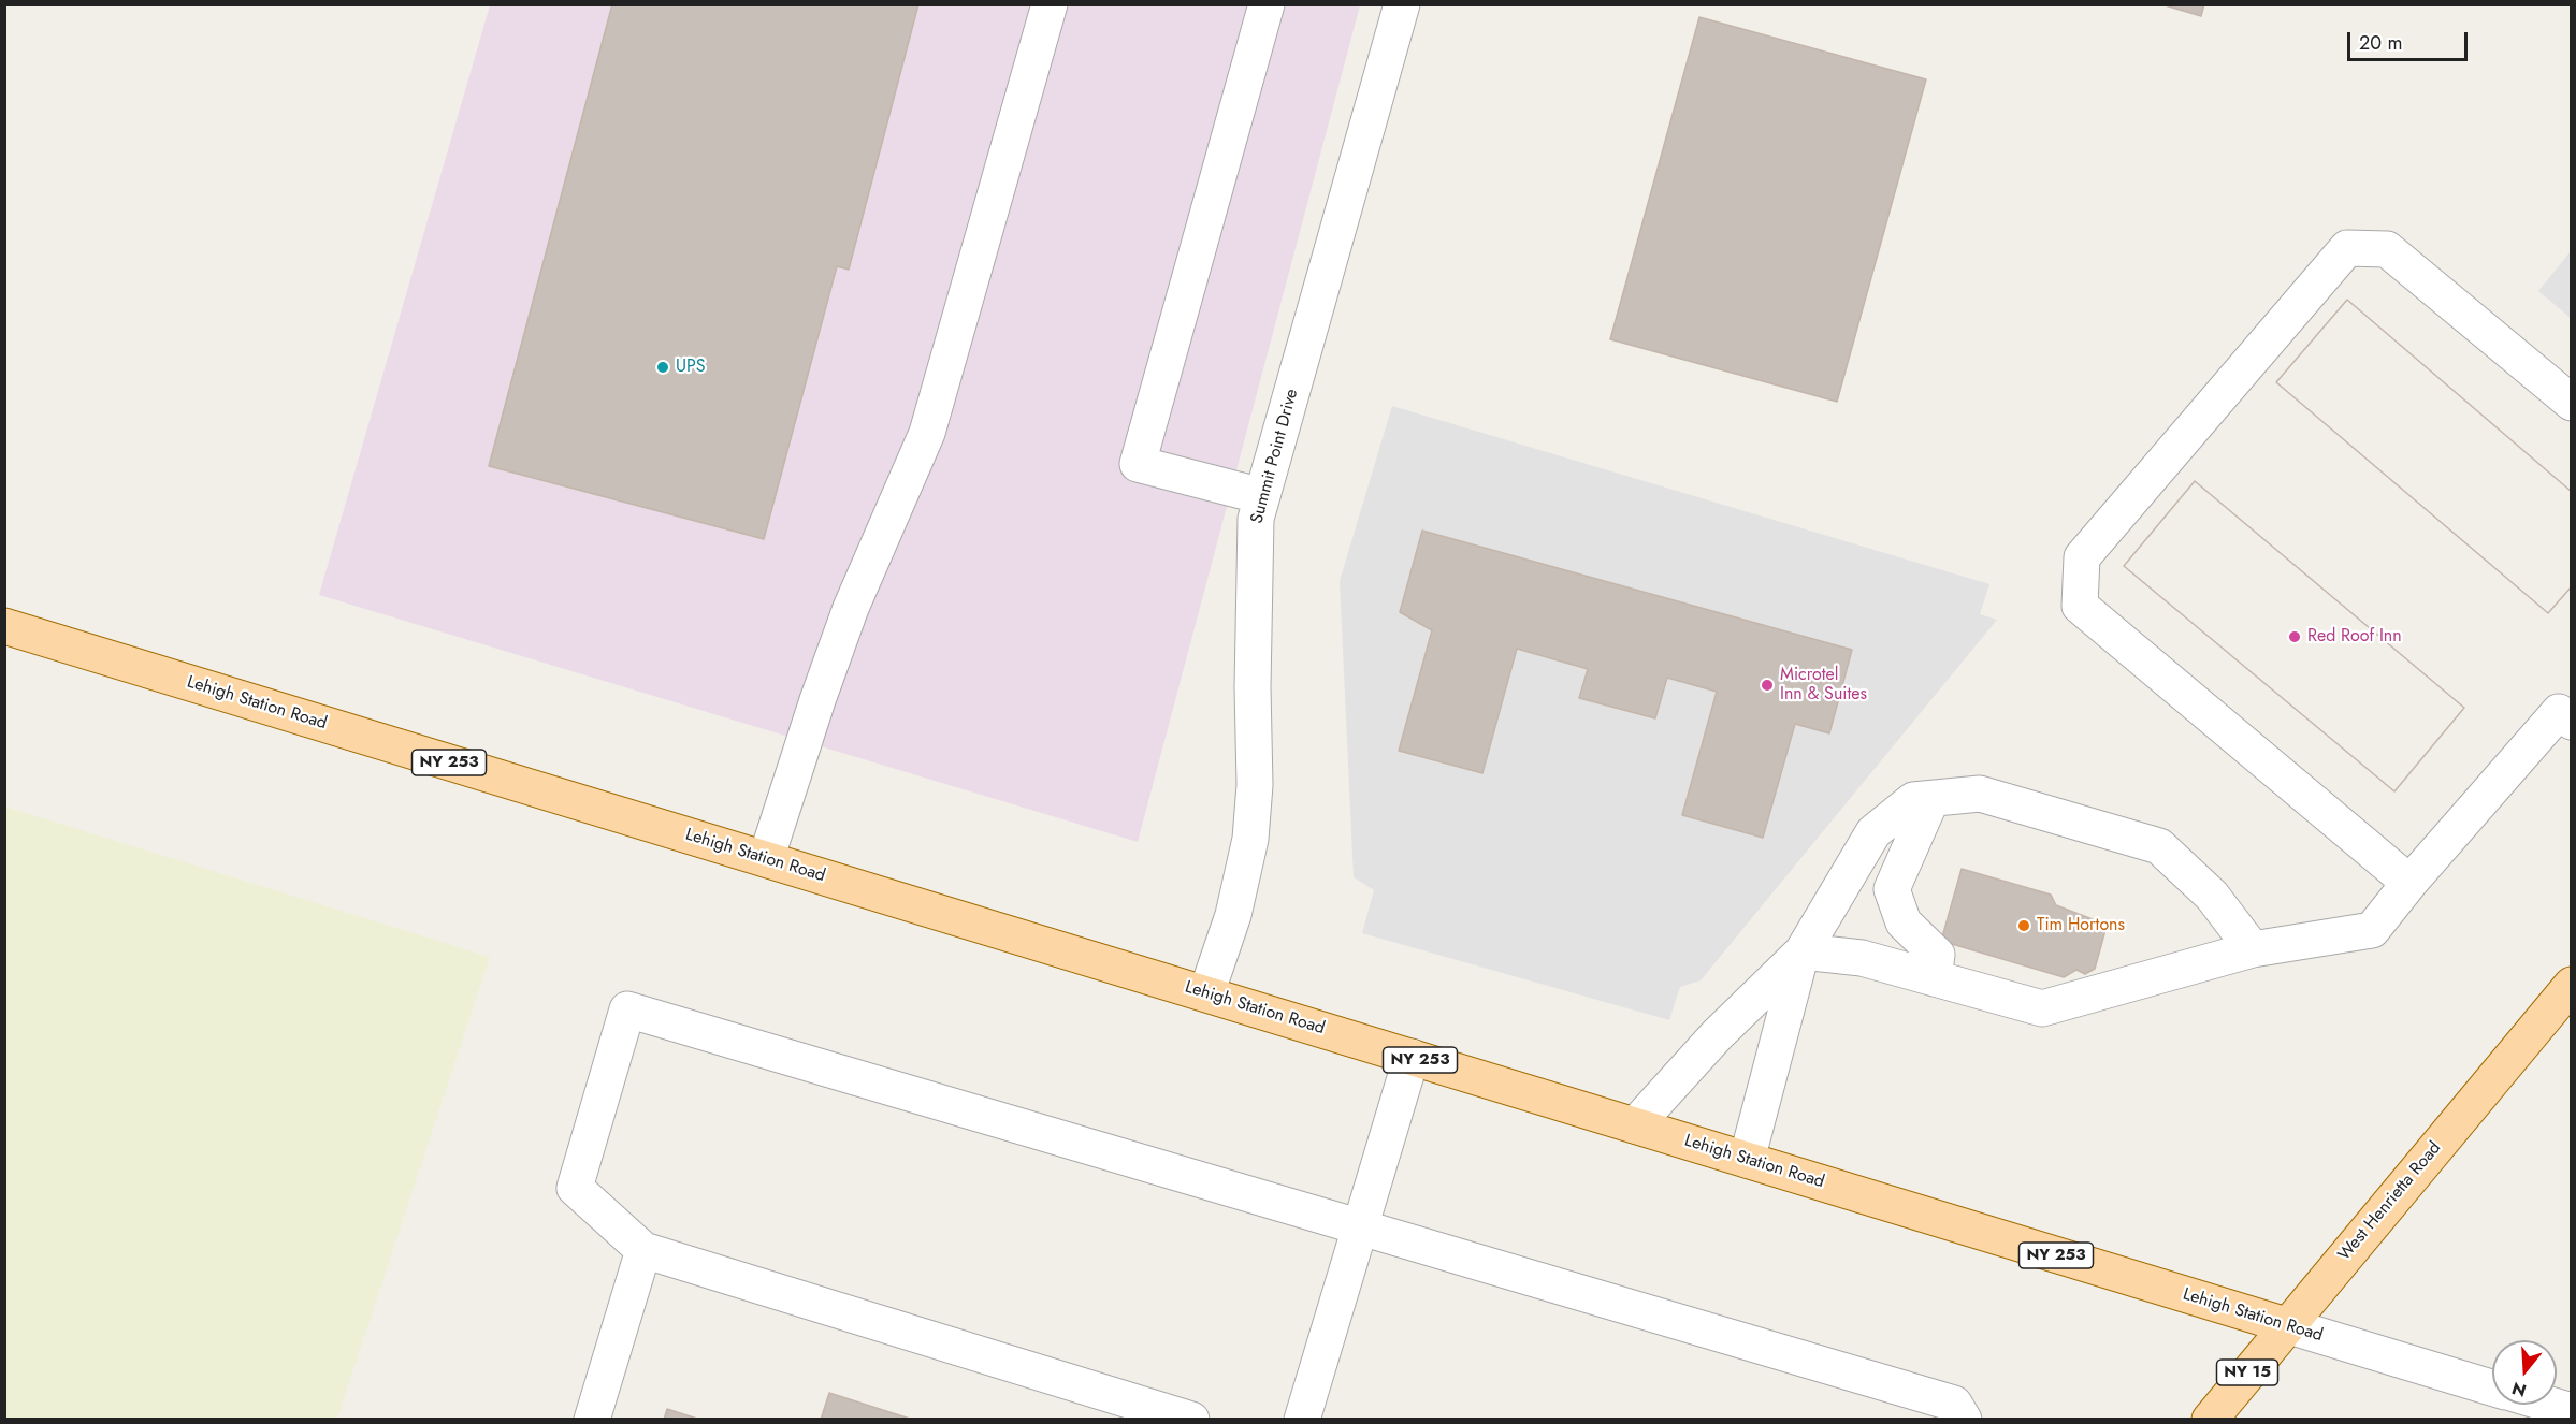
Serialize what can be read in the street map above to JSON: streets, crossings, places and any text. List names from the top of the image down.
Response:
{
  "streets": {
    "main road": [
      "Lehigh Station Road",
      "NY 253",
      "West Henrietta Road",
      "NY 15"
    ],
    "street": ["Summit Point Drive"]
  },
  "crossings": [
    ["Summit Point Drive", "Lehigh Station Road"],
    ["Lehigh Station Road", "West Henrietta Road"]
  ],
  "places": [
    "UPS",
    "Red Roof Inn",
    "Microtel Inn & Suites",
    "Tim Hortons"
  ],
  "scale_bar": "20 m",
  "north": "bottom"
}
